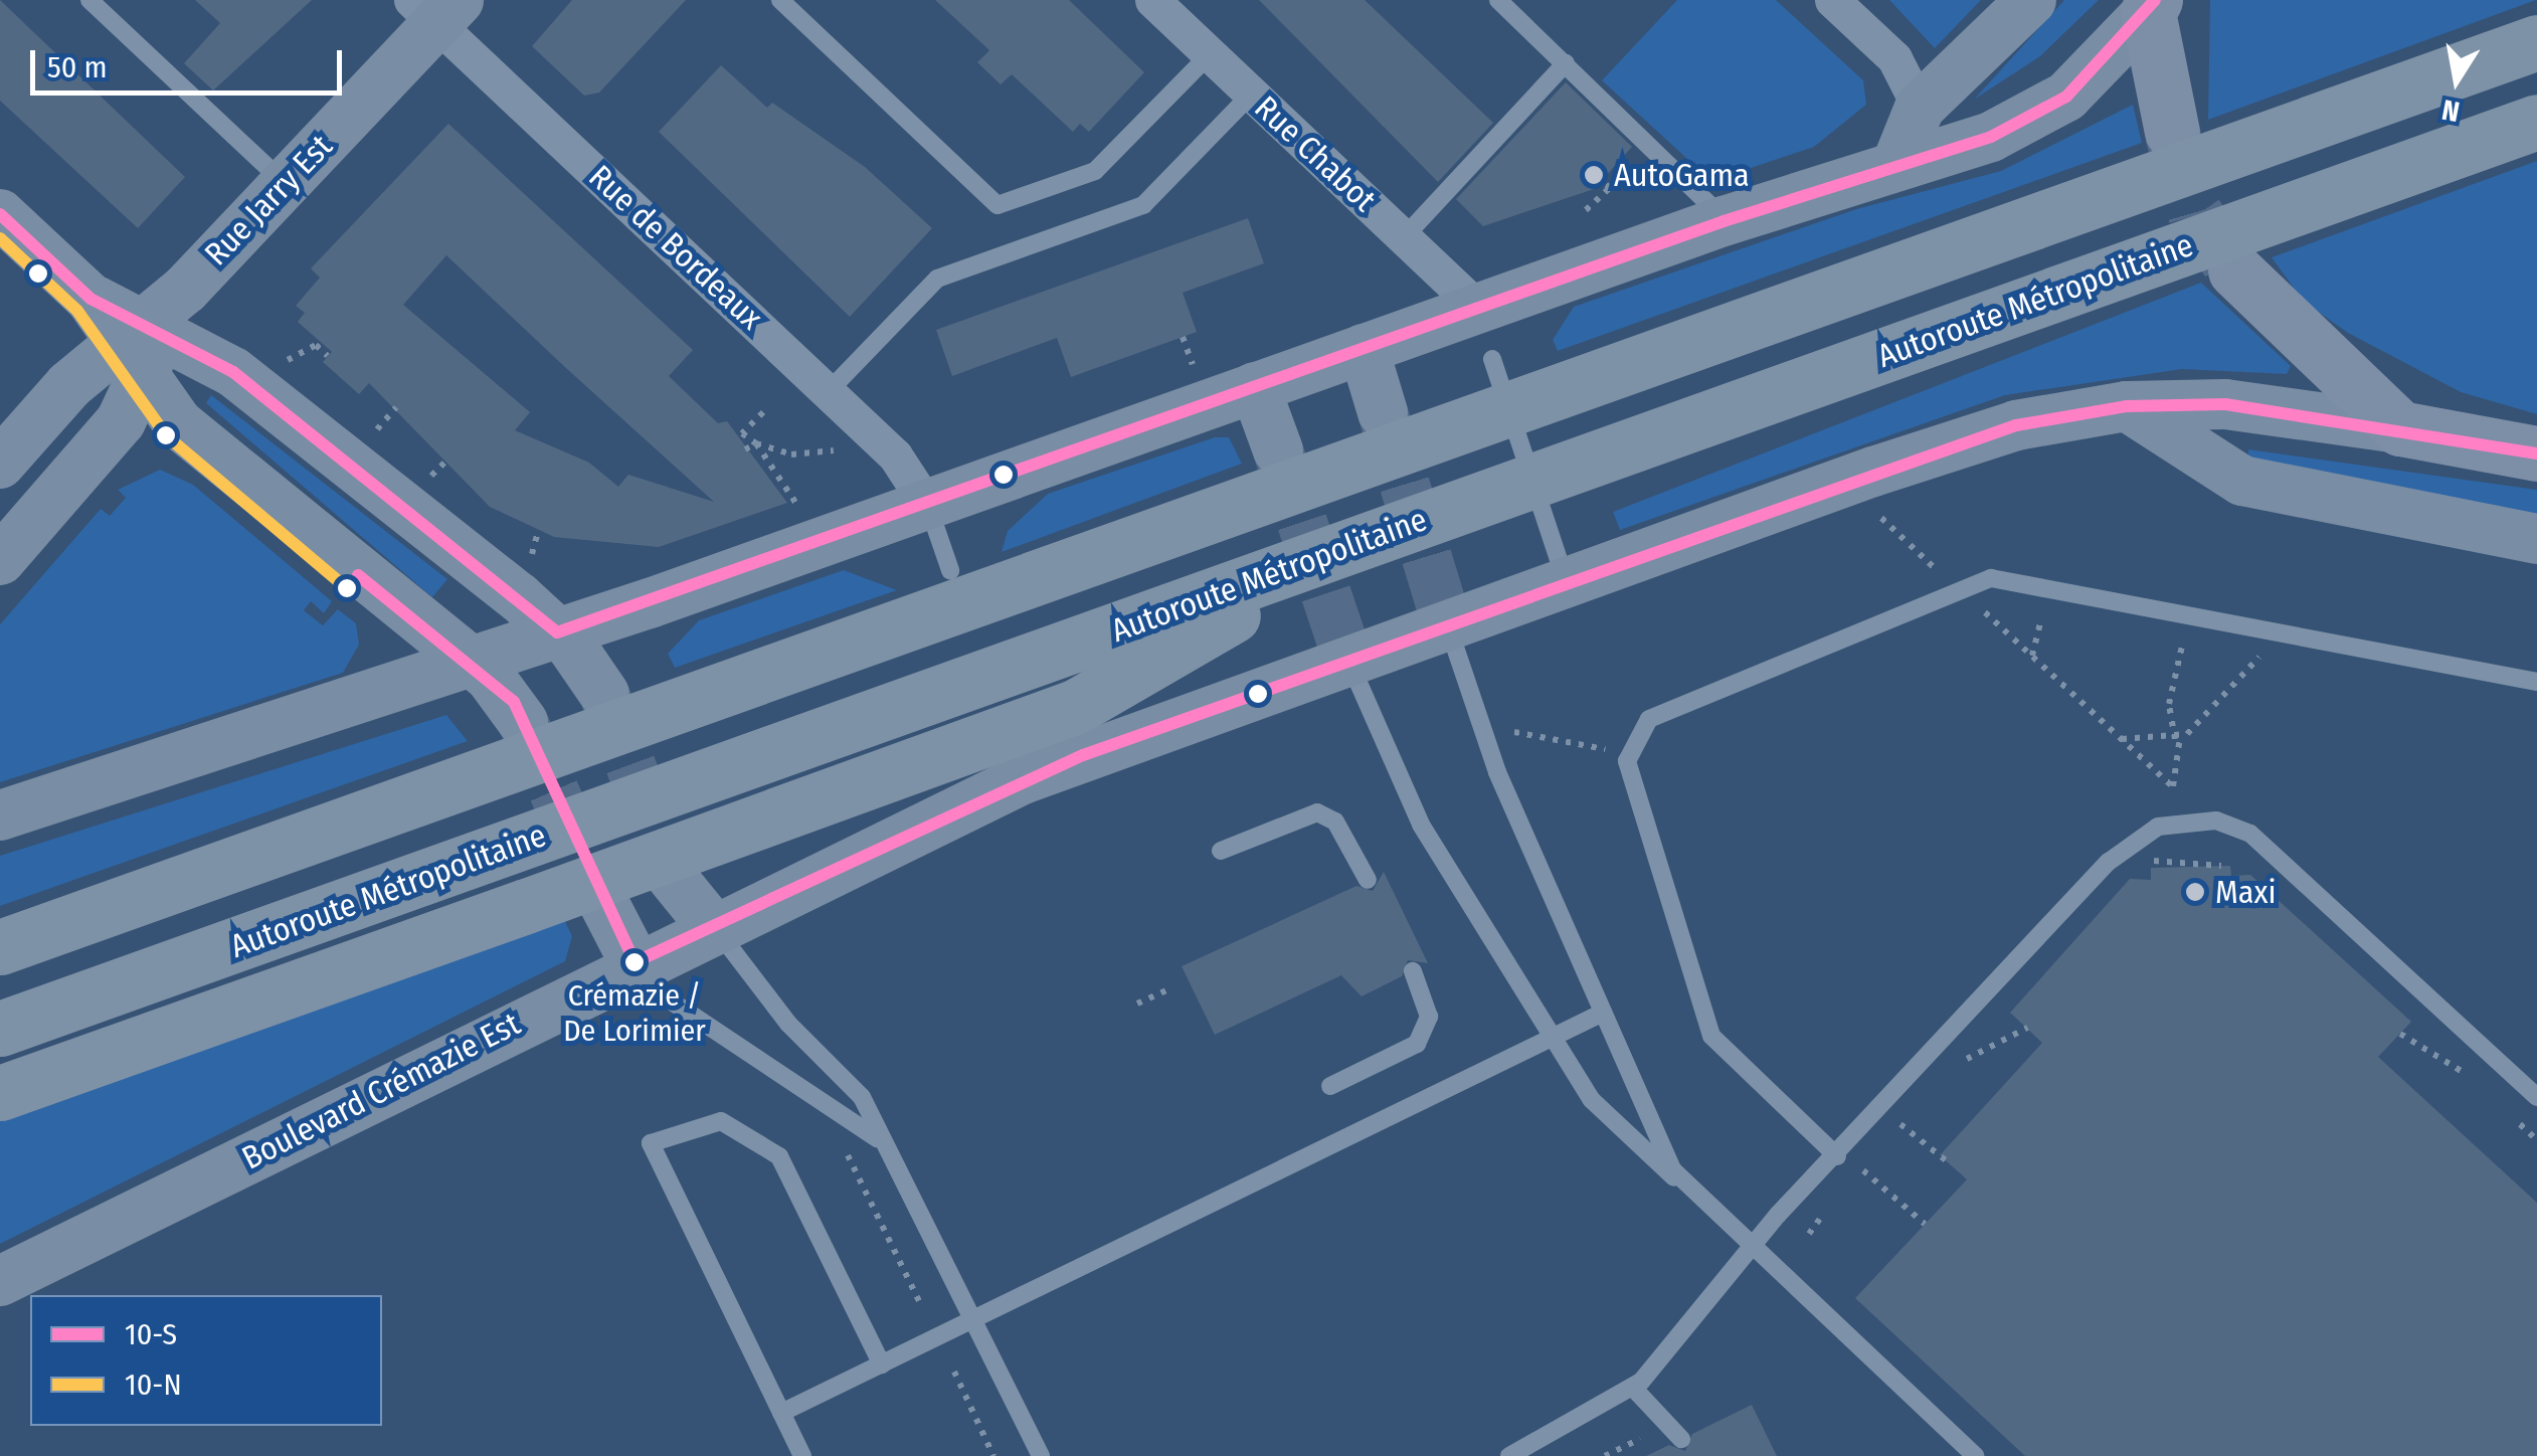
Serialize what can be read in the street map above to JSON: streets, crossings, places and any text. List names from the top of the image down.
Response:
{
  "streets": {
    "highway": ["Autoroute Métropolitaine"],
    "main road": ["Rue Jarry Est", "Boulevard Crémazie Est"],
    "street": ["Rue Chabot", "Rue de Bordeaux"]
  },
  "crossings": [
    ["Rue Jarry Est", "Rue de Bordeaux"]
  ],
  "places": ["AutoGama", "Maxi", "Crémazie / De Lorimier"],
  "lines": ["transit line 10-S", "transit line 10-N"],
  "legend": ["10-S", "10-N"],
  "scale_bar": "50 m",
  "north": "bottom"
}
